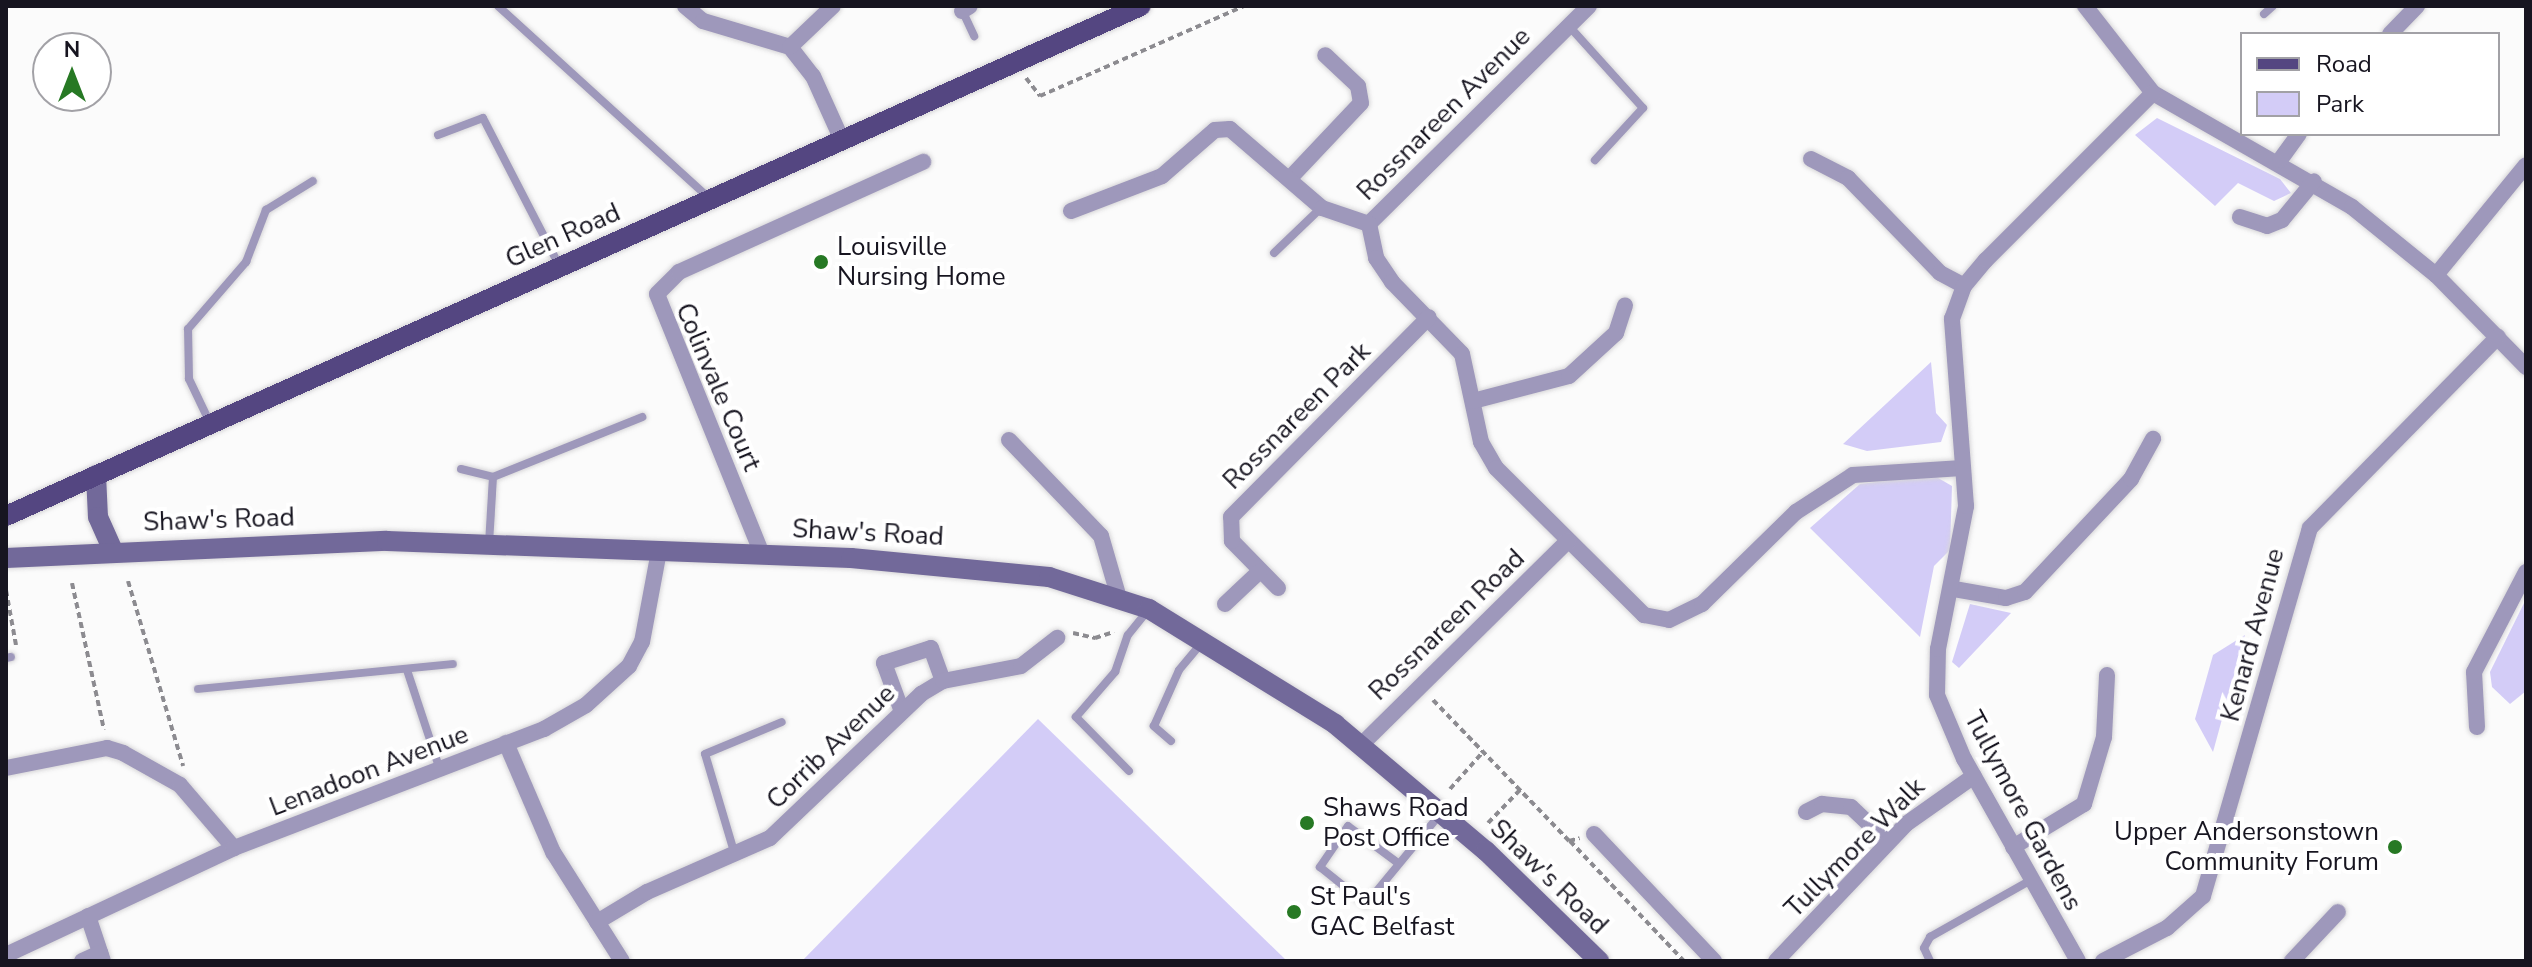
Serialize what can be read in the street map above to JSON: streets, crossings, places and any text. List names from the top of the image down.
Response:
{
  "streets": {
    "main road": ["Glen Road"],
    "street": [
      "Rossnareen Avenue",
      "Colinvale Court",
      "Rossnareen Park",
      "Shaw's Road",
      "Rossnareen Road",
      "Kenard Avenue",
      "Corrib Avenue",
      "Lenadoon Avenue",
      "Tullymore Gardens",
      "Tullymore Walk"
    ]
  },
  "crossings": [
    ["Rossnareen Avenue", "Rossnareen Park"],
    ["Rossnareen Avenue", "Rossnareen Road"],
    ["Rossnareen Avenue", "Tullymore Gardens"],
    ["Colinvale Court", "Shaw's Road"],
    ["Shaw's Road", "Rossnareen Road"],
    ["Shaw's Road", "Lenadoon Avenue"],
    ["Tullymore Gardens", "Tullymore Walk"]
  ],
  "places": [
    "Louisville Nursing Home",
    "Shaws Road Post Office",
    "Upper Andersonstown Community Forum",
    "St Paul's GAC Belfast"
  ],
  "legend": ["Road", "Park"],
  "north": "top"
}
